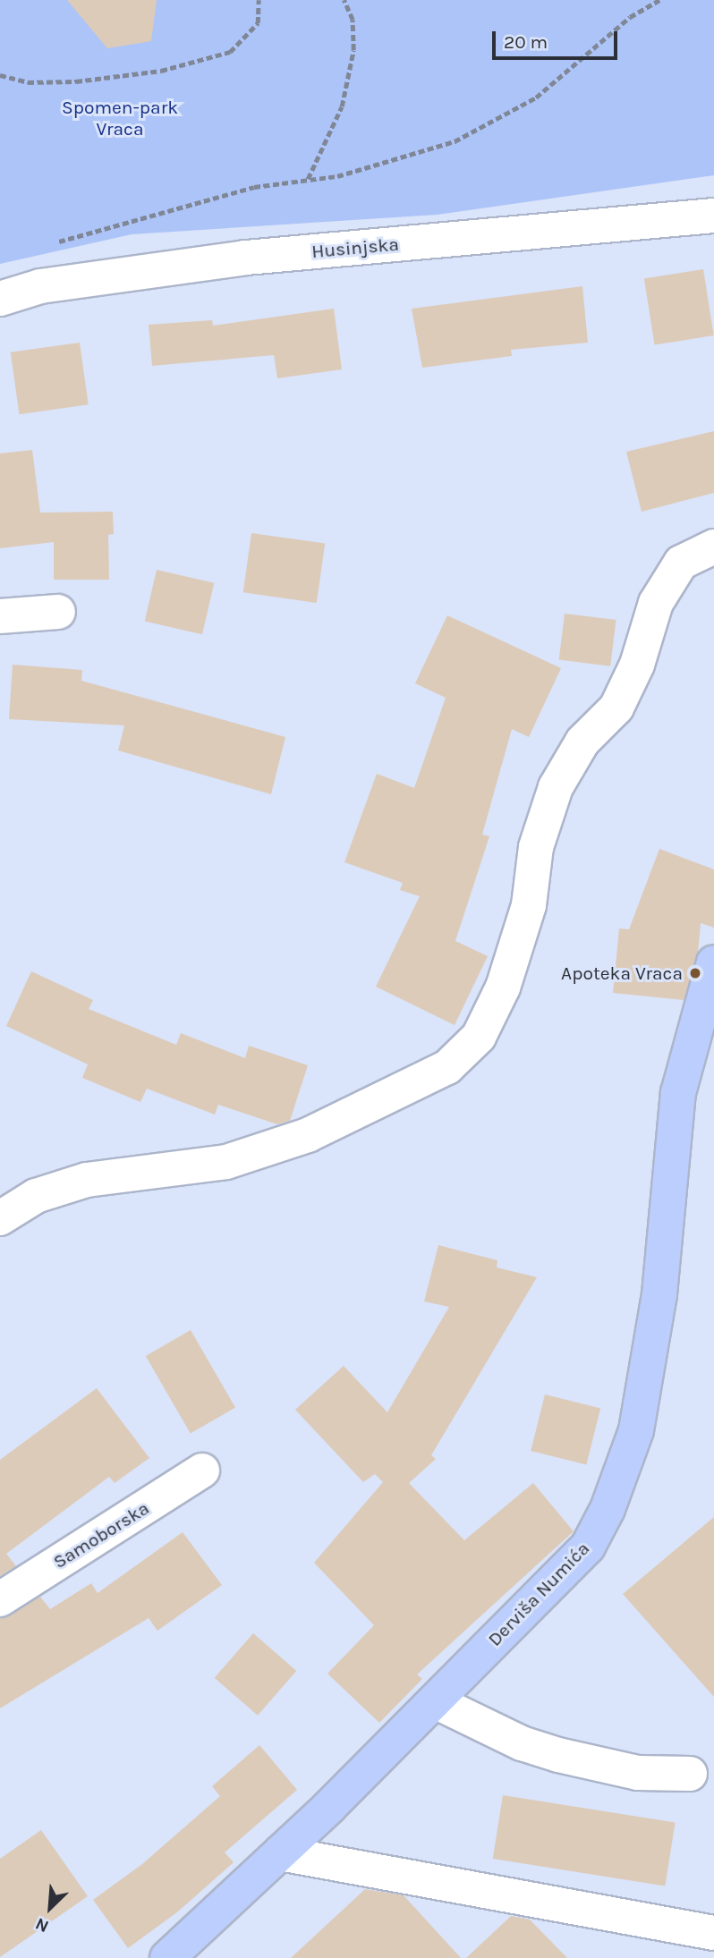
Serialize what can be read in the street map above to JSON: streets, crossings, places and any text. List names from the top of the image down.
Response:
{
  "streets": {
    "main road": ["Derviša Numića"],
    "street": ["Husinjska", "Samoborska"]
  },
  "parks": ["Spomen-park Vraca"],
  "places": ["Apoteka Vraca"],
  "scale_bar": "20 m",
  "north": "bottom left"
}
